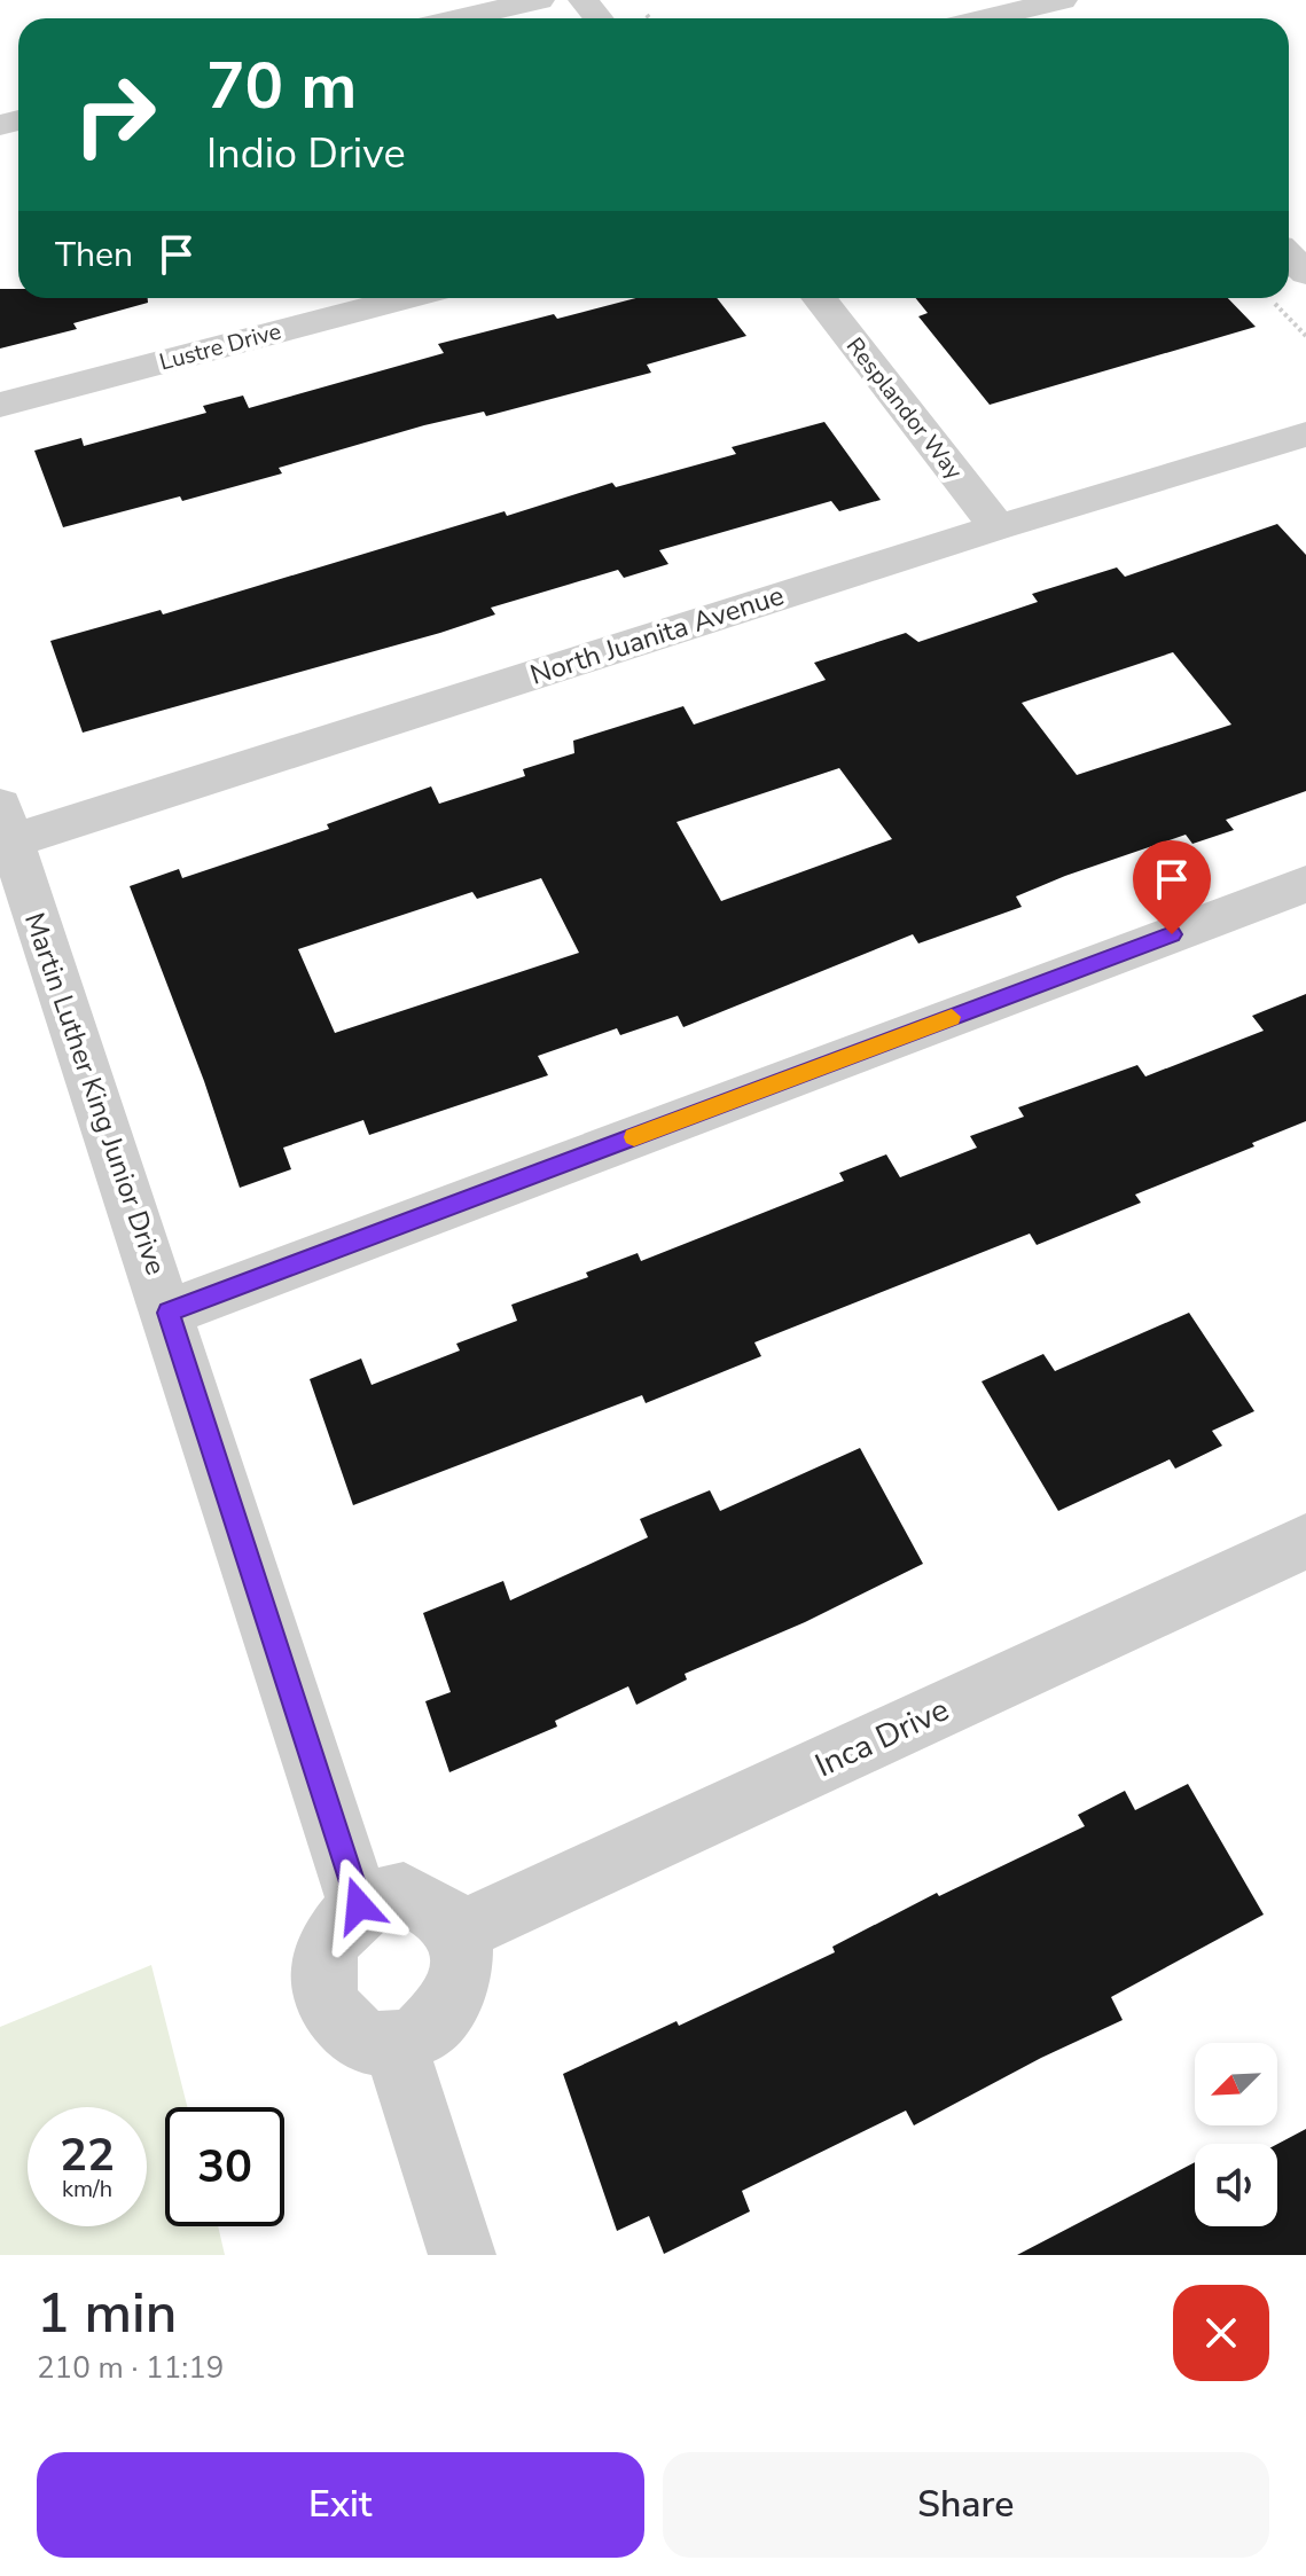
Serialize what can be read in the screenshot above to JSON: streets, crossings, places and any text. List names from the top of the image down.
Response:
{
  "streets": {
    "street": [
      "Lustre Drive",
      "Resplandor Way",
      "North Juanita Avenue",
      "Martin Luther King Junior Drive",
      "Inca Drive"
    ]
  },
  "crossings": [
    ["Resplandor Way", "North Juanita Avenue"],
    ["North Juanita Avenue", "Martin Luther King Junior Drive"],
    ["Martin Luther King Junior Drive", "Inca Drive"]
  ],
  "north": "bottom left",
  "page": {
    "turn": ["70 m", "Indio Drive"],
    "then": "Then",
    "speed": "22 km/h",
    "limit": "30",
    "heading": ["1 min", "210 m · 11:19"],
    "buttons": ["Exit", "Share"]
  }
}
